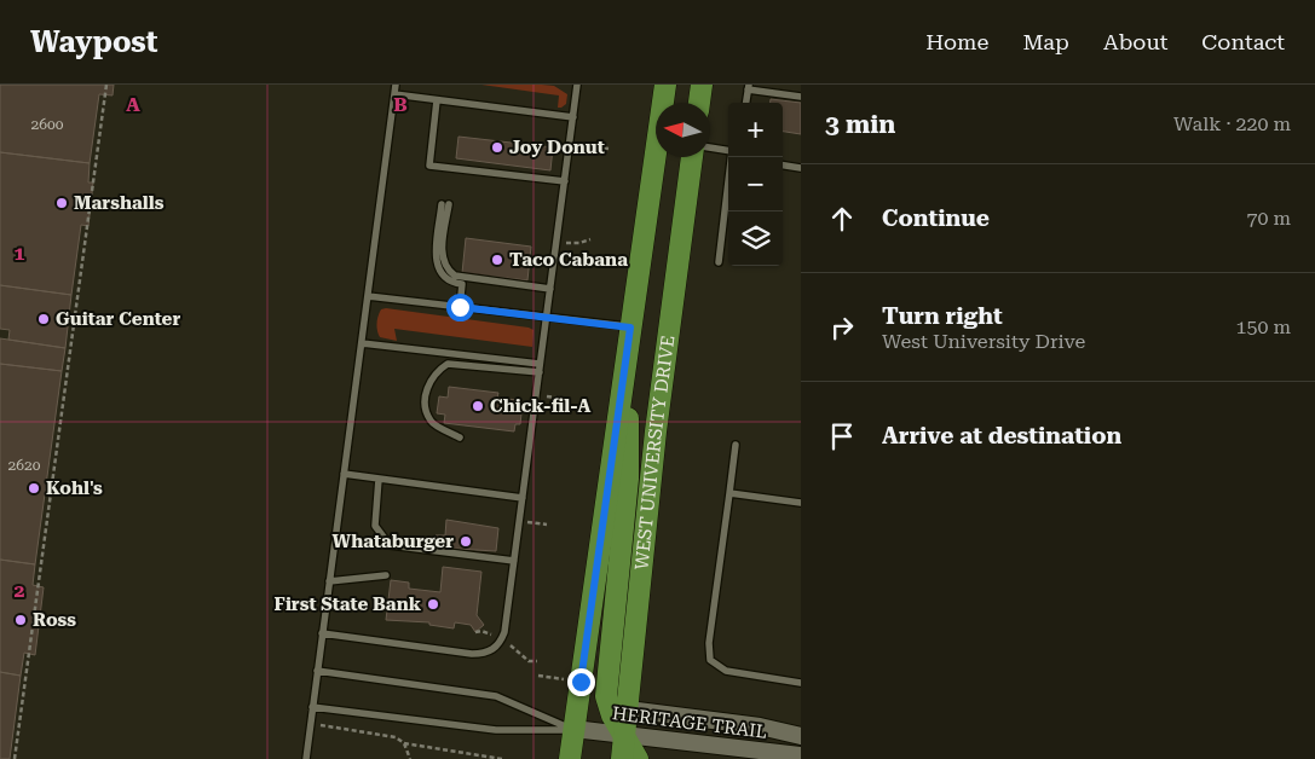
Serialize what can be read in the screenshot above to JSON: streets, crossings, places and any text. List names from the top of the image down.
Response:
{
  "streets": {
    "main road": ["WEST UNIVERSITY DRIVE"],
    "street": ["HERITAGE TRAIL"]
  },
  "crossings": [
    ["WEST UNIVERSITY DRIVE", "HERITAGE TRAIL"]
  ],
  "places": [
    "Joy Donut",
    "Marshalls",
    "Taco Cabana",
    "Guitar Center",
    "Chick-fil-A",
    "Kohl's",
    "Whataburger",
    "First State Bank",
    "Ross"
  ],
  "house_numbers": ["2600", "2620"],
  "north": "left",
  "page": {
    "header": "Waypost",
    "nav": [
      "Home",
      "Map",
      "About",
      "Contact"
    ],
    "heading": ["3 min", "Walk · 220 m"],
    "map_buttons": ["+", "−"],
    "list": [
      ["Continue", "70 m"],
      ["Turn right", "West University Drive", "150 m"],
      "Arrive at destination"
    ]
  },
  "grid": {
    "columns": ["A", "B"],
    "rows": ["1", "2"]
  }
}
